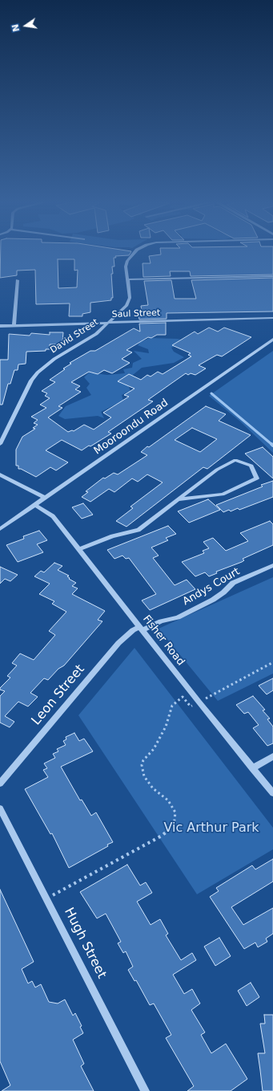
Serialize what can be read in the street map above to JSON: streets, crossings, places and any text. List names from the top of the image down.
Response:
{
  "streets": {
    "street": [
      "Saul Street",
      "David Street",
      "Mooroondu Road",
      "Andys Court",
      "Fisher Road",
      "Leon Street",
      "Hugh Street"
    ]
  },
  "crossings": [
    ["Saul Street", "David Street"],
    ["Mooroondu Road", "Fisher Road"],
    ["Andys Court", "Fisher Road"],
    ["Andys Court", "Leon Street"],
    ["Fisher Road", "Leon Street"]
  ],
  "parks": ["Vic Arthur Park"],
  "north": "left"
}
